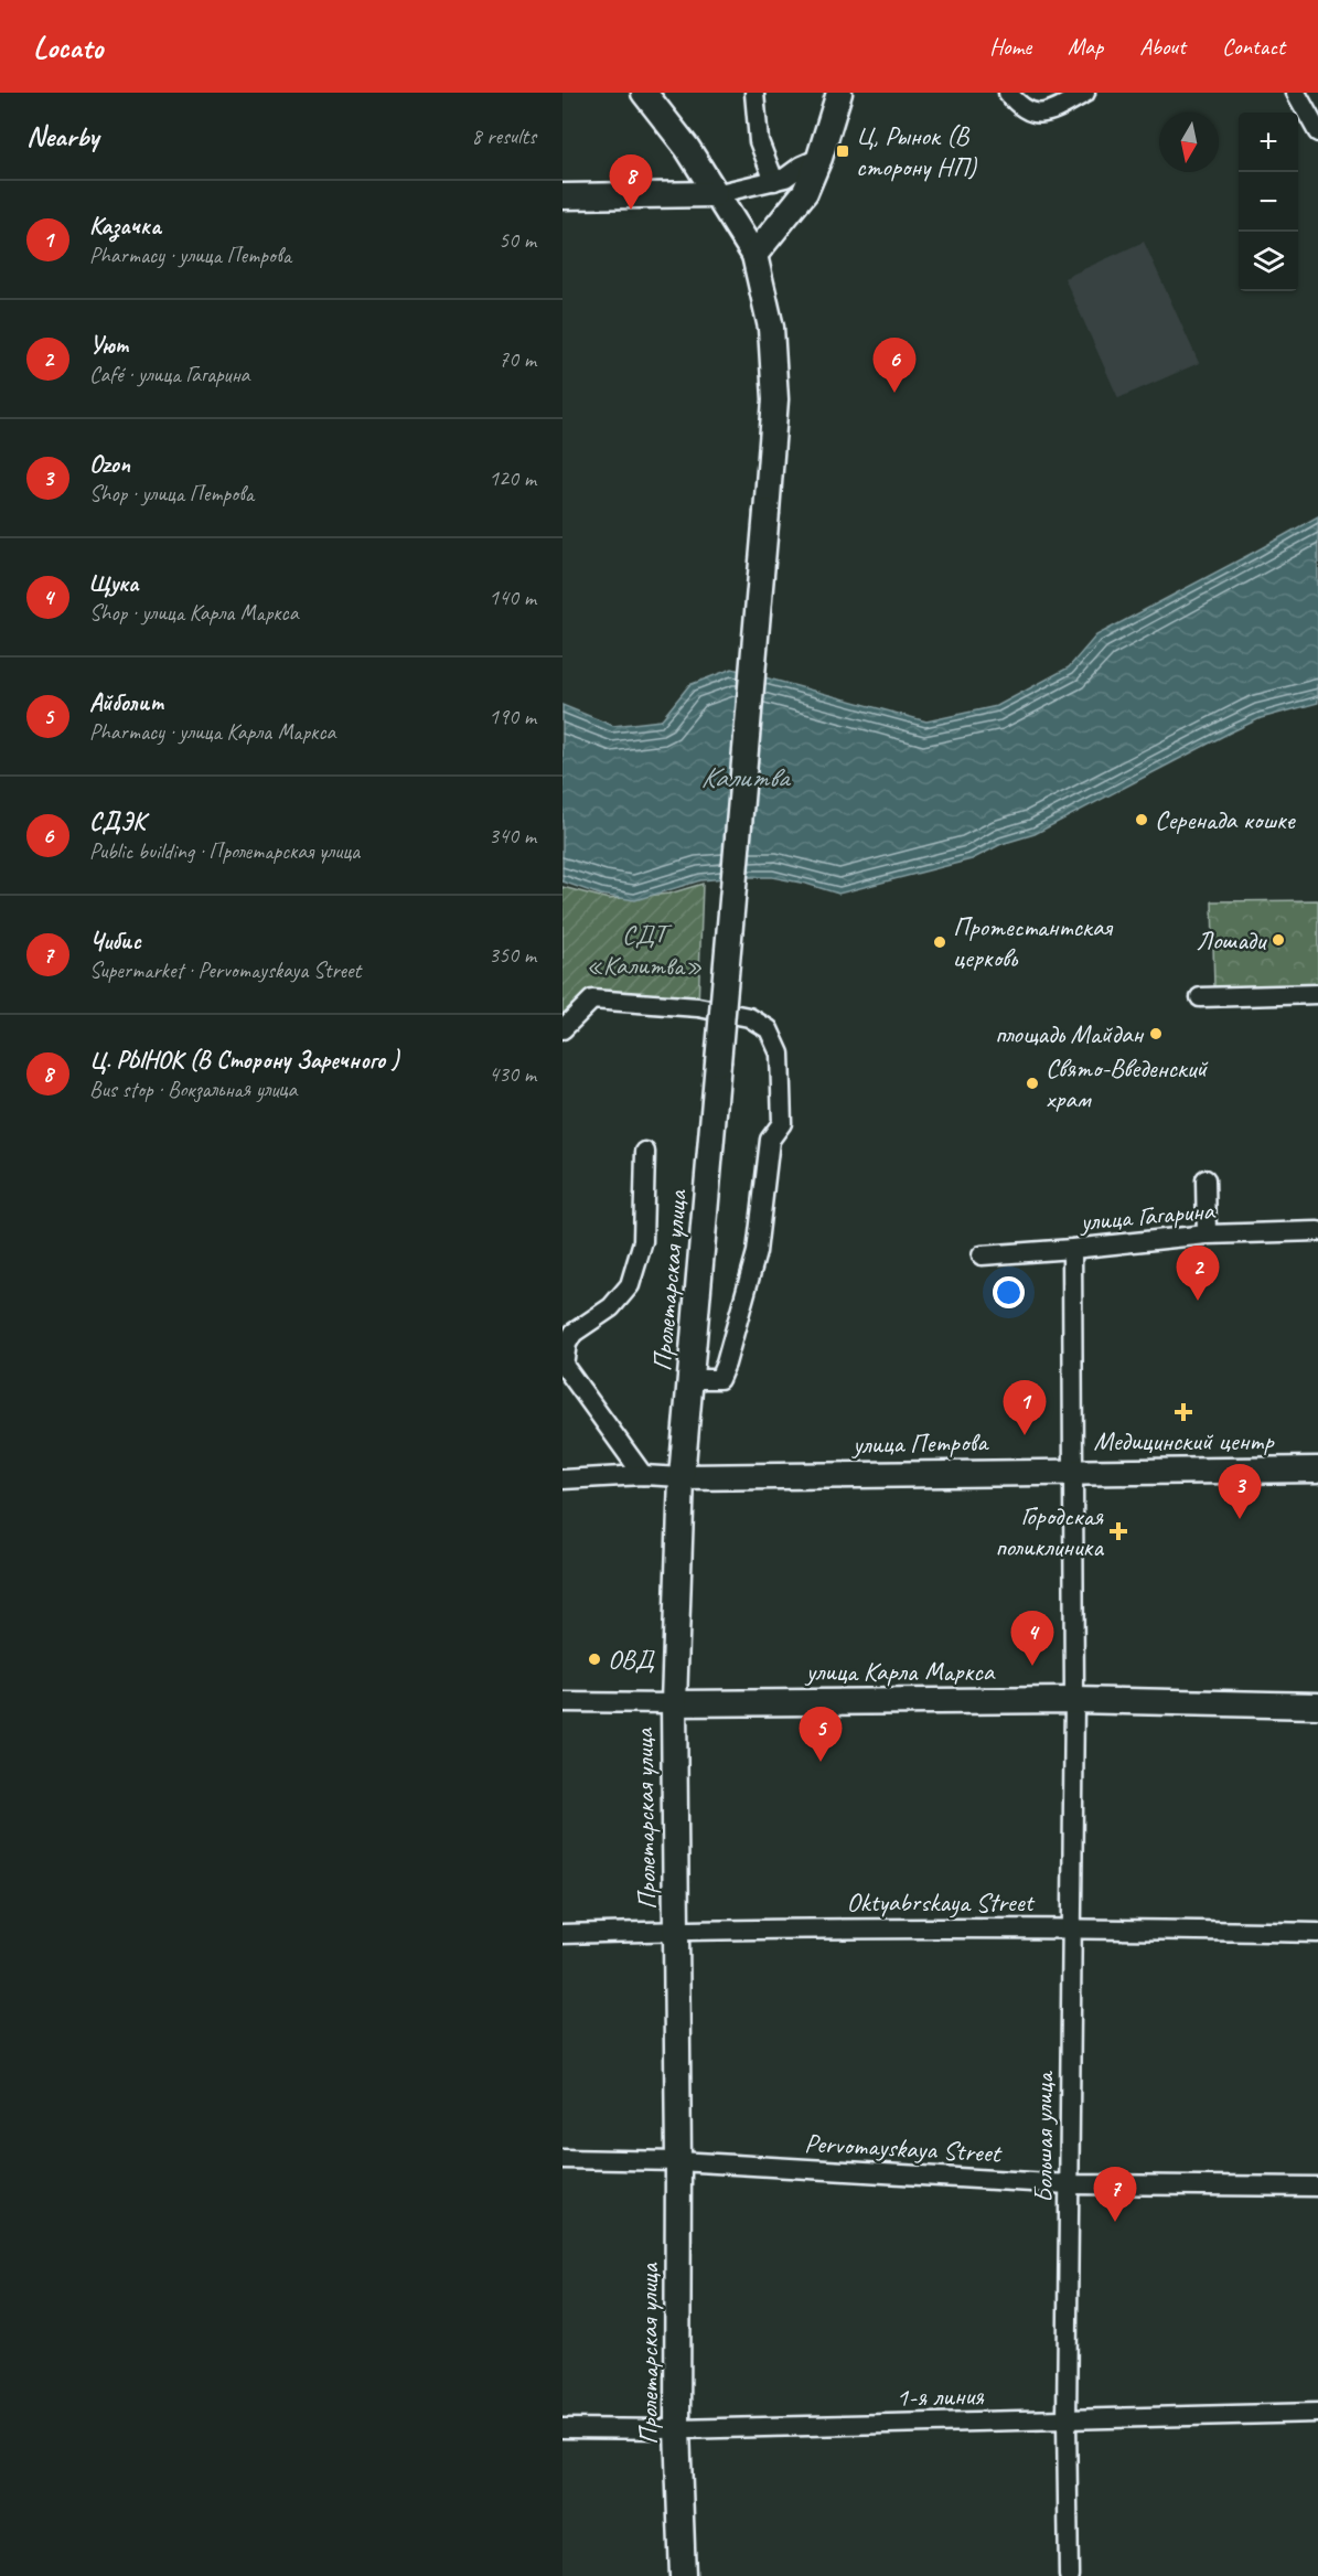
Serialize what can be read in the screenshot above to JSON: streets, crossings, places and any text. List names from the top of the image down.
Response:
{
  "streets": {
    "main road": ["Пролетарская улица", "улица Петрова", "улица Карла Маркса"],
    "street": [
      "улица Гагарина",
      "Oktyabrskaya Street",
      "Большая улица",
      "Pervomayskaya Street",
      "1-я линия"
    ]
  },
  "crossings": [
    ["Пролетарская улица", "улица Петрова"],
    ["Пролетарская улица", "улица Карла Маркса"],
    ["Пролетарская улица", "Oktyabrskaya Street"],
    ["Пролетарская улица", "Pervomayskaya Street"],
    ["Пролетарская улица", "1-я линия"],
    ["улица Петрова", "Большая улица"],
    ["улица Карла Маркса", "Большая улица"],
    ["Oktyabrskaya Street", "Большая улица"],
    ["Большая улица", "Pervomayskaya Street"],
    ["Большая улица", "1-я линия"]
  ],
  "water": ["Калитва"],
  "parks": ["СДТ «Калитва»"],
  "places": {
    "transit": ["Ц, Рынок (В сторону НП)"],
    "other": [
      "Серенада кошке",
      "Лошади",
      "Протестантская церковь",
      "площадь Майдан",
      "Свято-Введенский храм",
      "ОВД"
    ],
    "health": ["Медицинский центр", "Городская поликлиника"]
  },
  "north": "bottom",
  "page": {
    "header": "Locato",
    "nav": [
      "Home",
      "Map",
      "About",
      "Contact"
    ],
    "heading": ["Nearby", "8 results"],
    "map_buttons": ["+", "−"],
    "pins": [
      "8",
      "6",
      "2",
      "1",
      "3",
      "4",
      "5",
      "7"
    ],
    "list": [
      {
        "mark": "1",
        "name": "Казачка",
        "note": "Pharmacy · улица Петрова",
        "value": "50 m"
      },
      {
        "mark": "2",
        "name": "Уют",
        "note": "Café · улица Гагарина",
        "value": "70 m"
      },
      {
        "mark": "3",
        "name": "Ozon",
        "note": "Shop · улица Петрова",
        "value": "120 m"
      },
      {
        "mark": "4",
        "name": "Щука",
        "note": "Shop · улица Карла Маркса",
        "value": "140 m"
      },
      {
        "mark": "5",
        "name": "Айболит",
        "note": "Pharmacy · улица Карла Маркса",
        "value": "190 m"
      },
      {
        "mark": "6",
        "name": "СДЭК",
        "note": "Public building · Пролетарская улица",
        "value": "340 m"
      },
      {
        "mark": "7",
        "name": "Чибис",
        "note": "Supermarket · Pervomayskaya Street",
        "value": "350 m"
      },
      {
        "mark": "8",
        "name": "Ц. РЫНОК (В Сторону Заречного )",
        "note": "Bus stop · Вокзальная улица",
        "value": "430 m"
      }
    ]
  }
}
